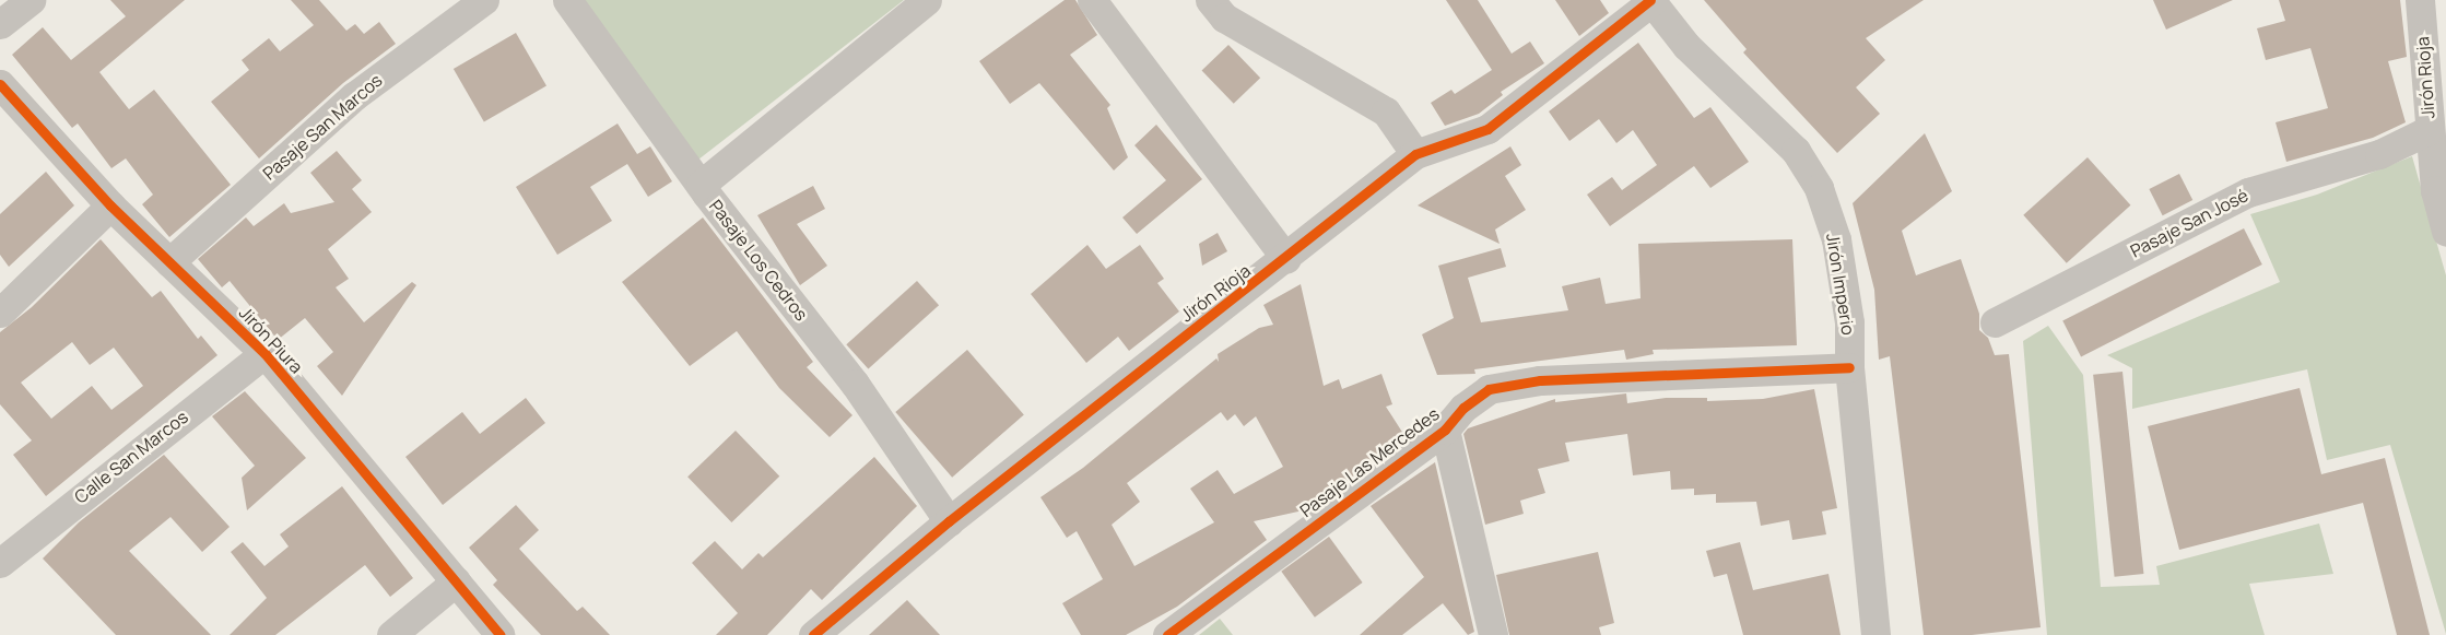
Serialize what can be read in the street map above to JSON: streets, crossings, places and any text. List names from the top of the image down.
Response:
{
  "streets": {
    "street": [
      "Jirón Rioja",
      "Pasaje San Marcos",
      "Pasaje San José",
      "Pasaje Los Cedros",
      "Jirón Imperio",
      "Jirón Piura",
      "Calle San Marcos",
      "Pasaje Las Mercedes"
    ]
  },
  "crossings": [
    ["Jirón Rioja", "Pasaje San José"],
    ["Jirón Rioja", "Pasaje Los Cedros"],
    ["Jirón Rioja", "Jirón Imperio"],
    ["Pasaje San Marcos", "Jirón Piura"],
    ["Jirón Imperio", "Pasaje Las Mercedes"],
    ["Jirón Piura", "Calle San Marcos"]
  ]
}
